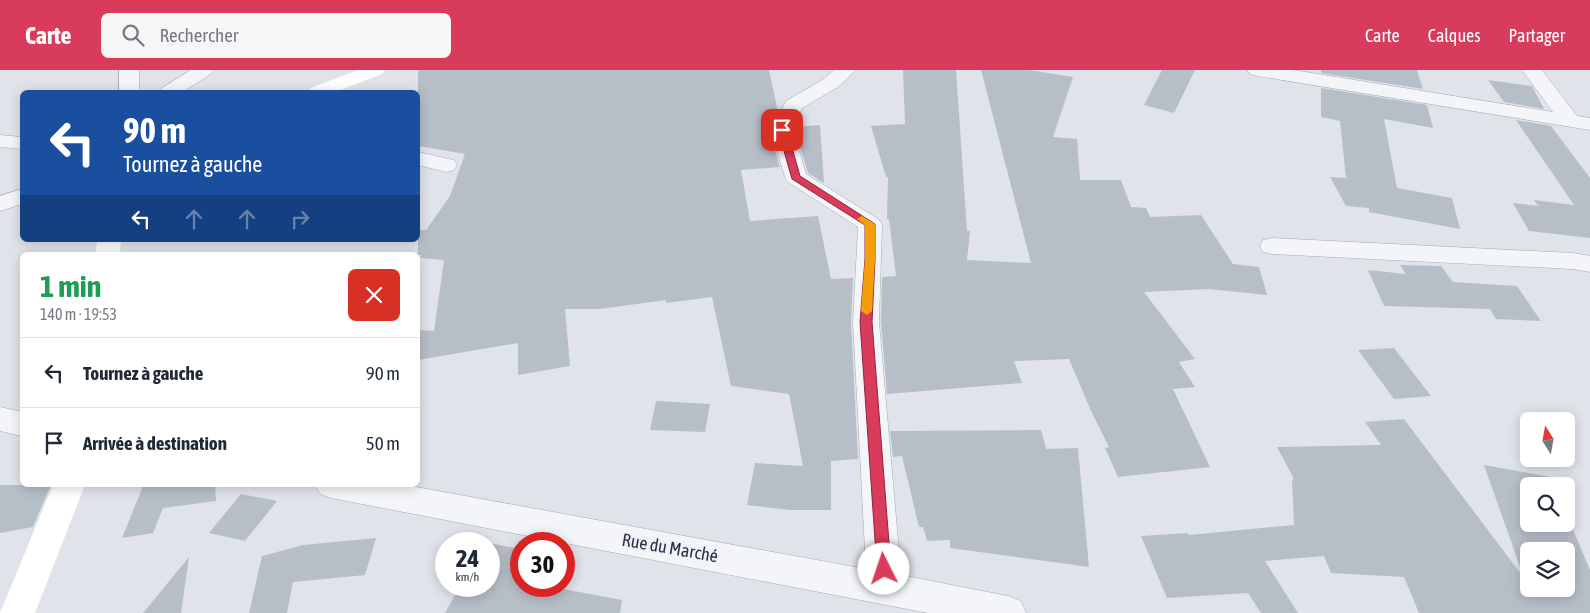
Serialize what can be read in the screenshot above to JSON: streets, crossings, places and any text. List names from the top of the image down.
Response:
{
  "streets": {
    "street": ["Rue du Marché"]
  },
  "north": "top",
  "page": {
    "header": "Carte",
    "search": "Rechercher",
    "nav": ["Carte", "Calques", "Partager"],
    "turn": ["90 m", "Tournez à gauche"],
    "heading": ["1 min", "140 m · 19:53"],
    "list": [
      {
        "name": "Tournez à gauche",
        "value": "90 m"
      },
      {
        "name": "Arrivée à destination",
        "value": "50 m"
      }
    ],
    "speed": "24 km/h",
    "limit": "30"
  }
}
